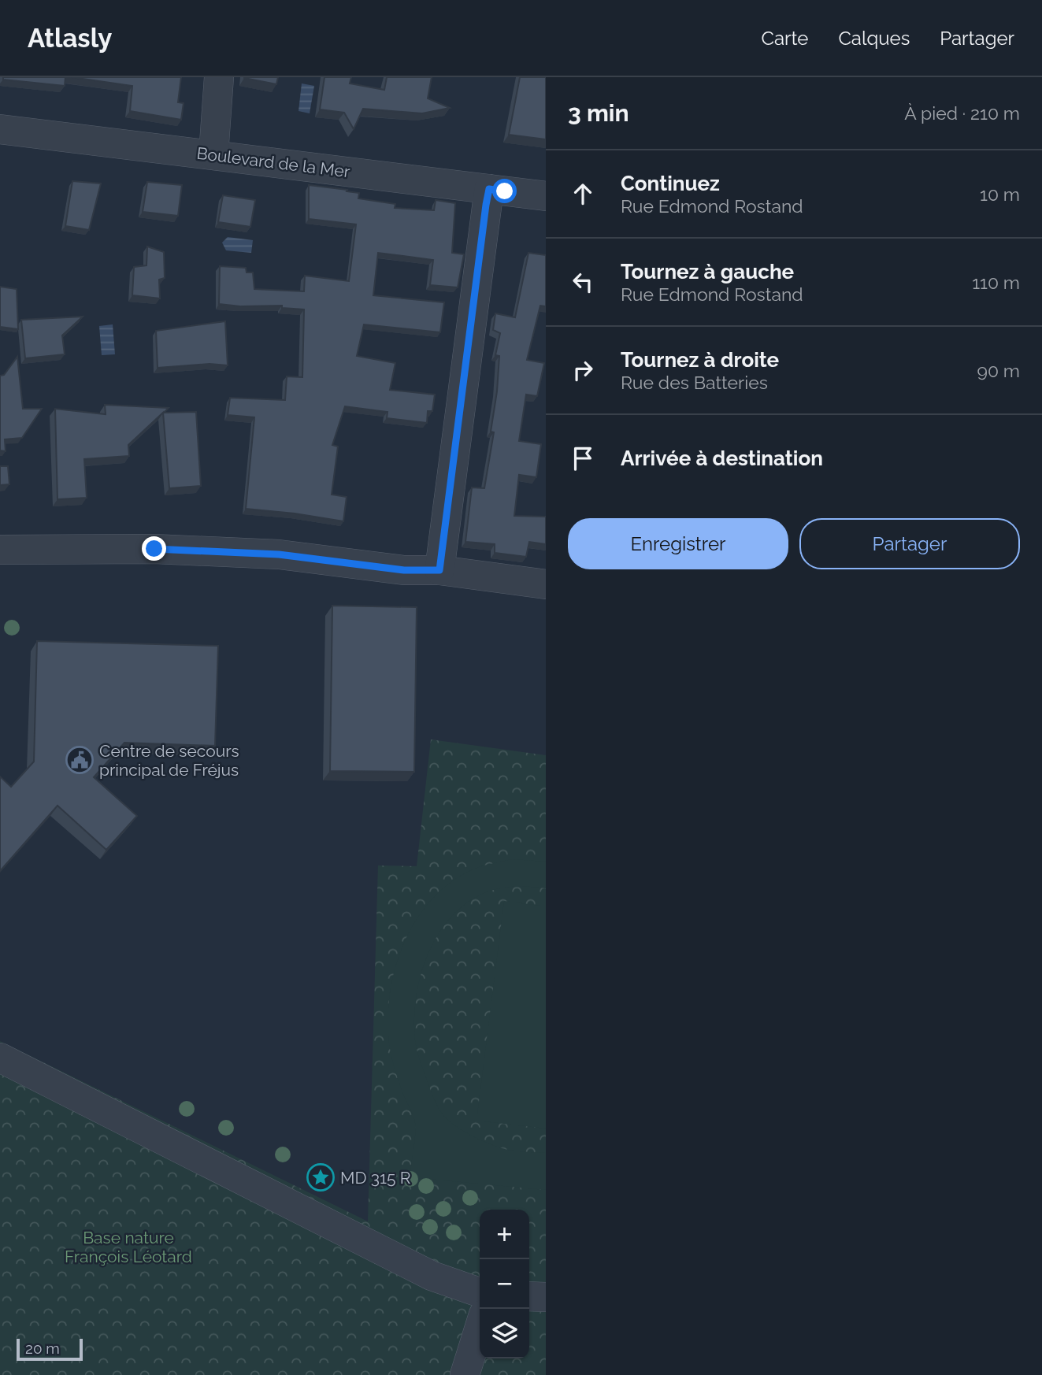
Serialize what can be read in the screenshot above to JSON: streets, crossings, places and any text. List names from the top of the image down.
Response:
{
  "streets": {
    "street": ["Boulevard de la Mer"]
  },
  "parks": ["Base nature François Léotard"],
  "places": {
    "public building": ["Centre de secours principal de Fréjus"],
    "place": ["MD 315 R"]
  },
  "scale_bar": "20 m",
  "page": {
    "header": "Atlasly",
    "nav": ["Carte", "Calques", "Partager"],
    "heading": ["3 min", "À pied · 210 m"],
    "list": [
      ["Continuez", "Rue Edmond Rostand", "10 m"],
      ["Tournez à gauche", "Rue Edmond Rostand", "110 m"],
      ["Tournez à droite", "Rue des Batteries", "90 m"],
      "Arrivée à destination"
    ],
    "buttons": ["Enregistrer", "Partager"],
    "map_buttons": ["+", "−"],
    "scale": "20 m"
  }
}
